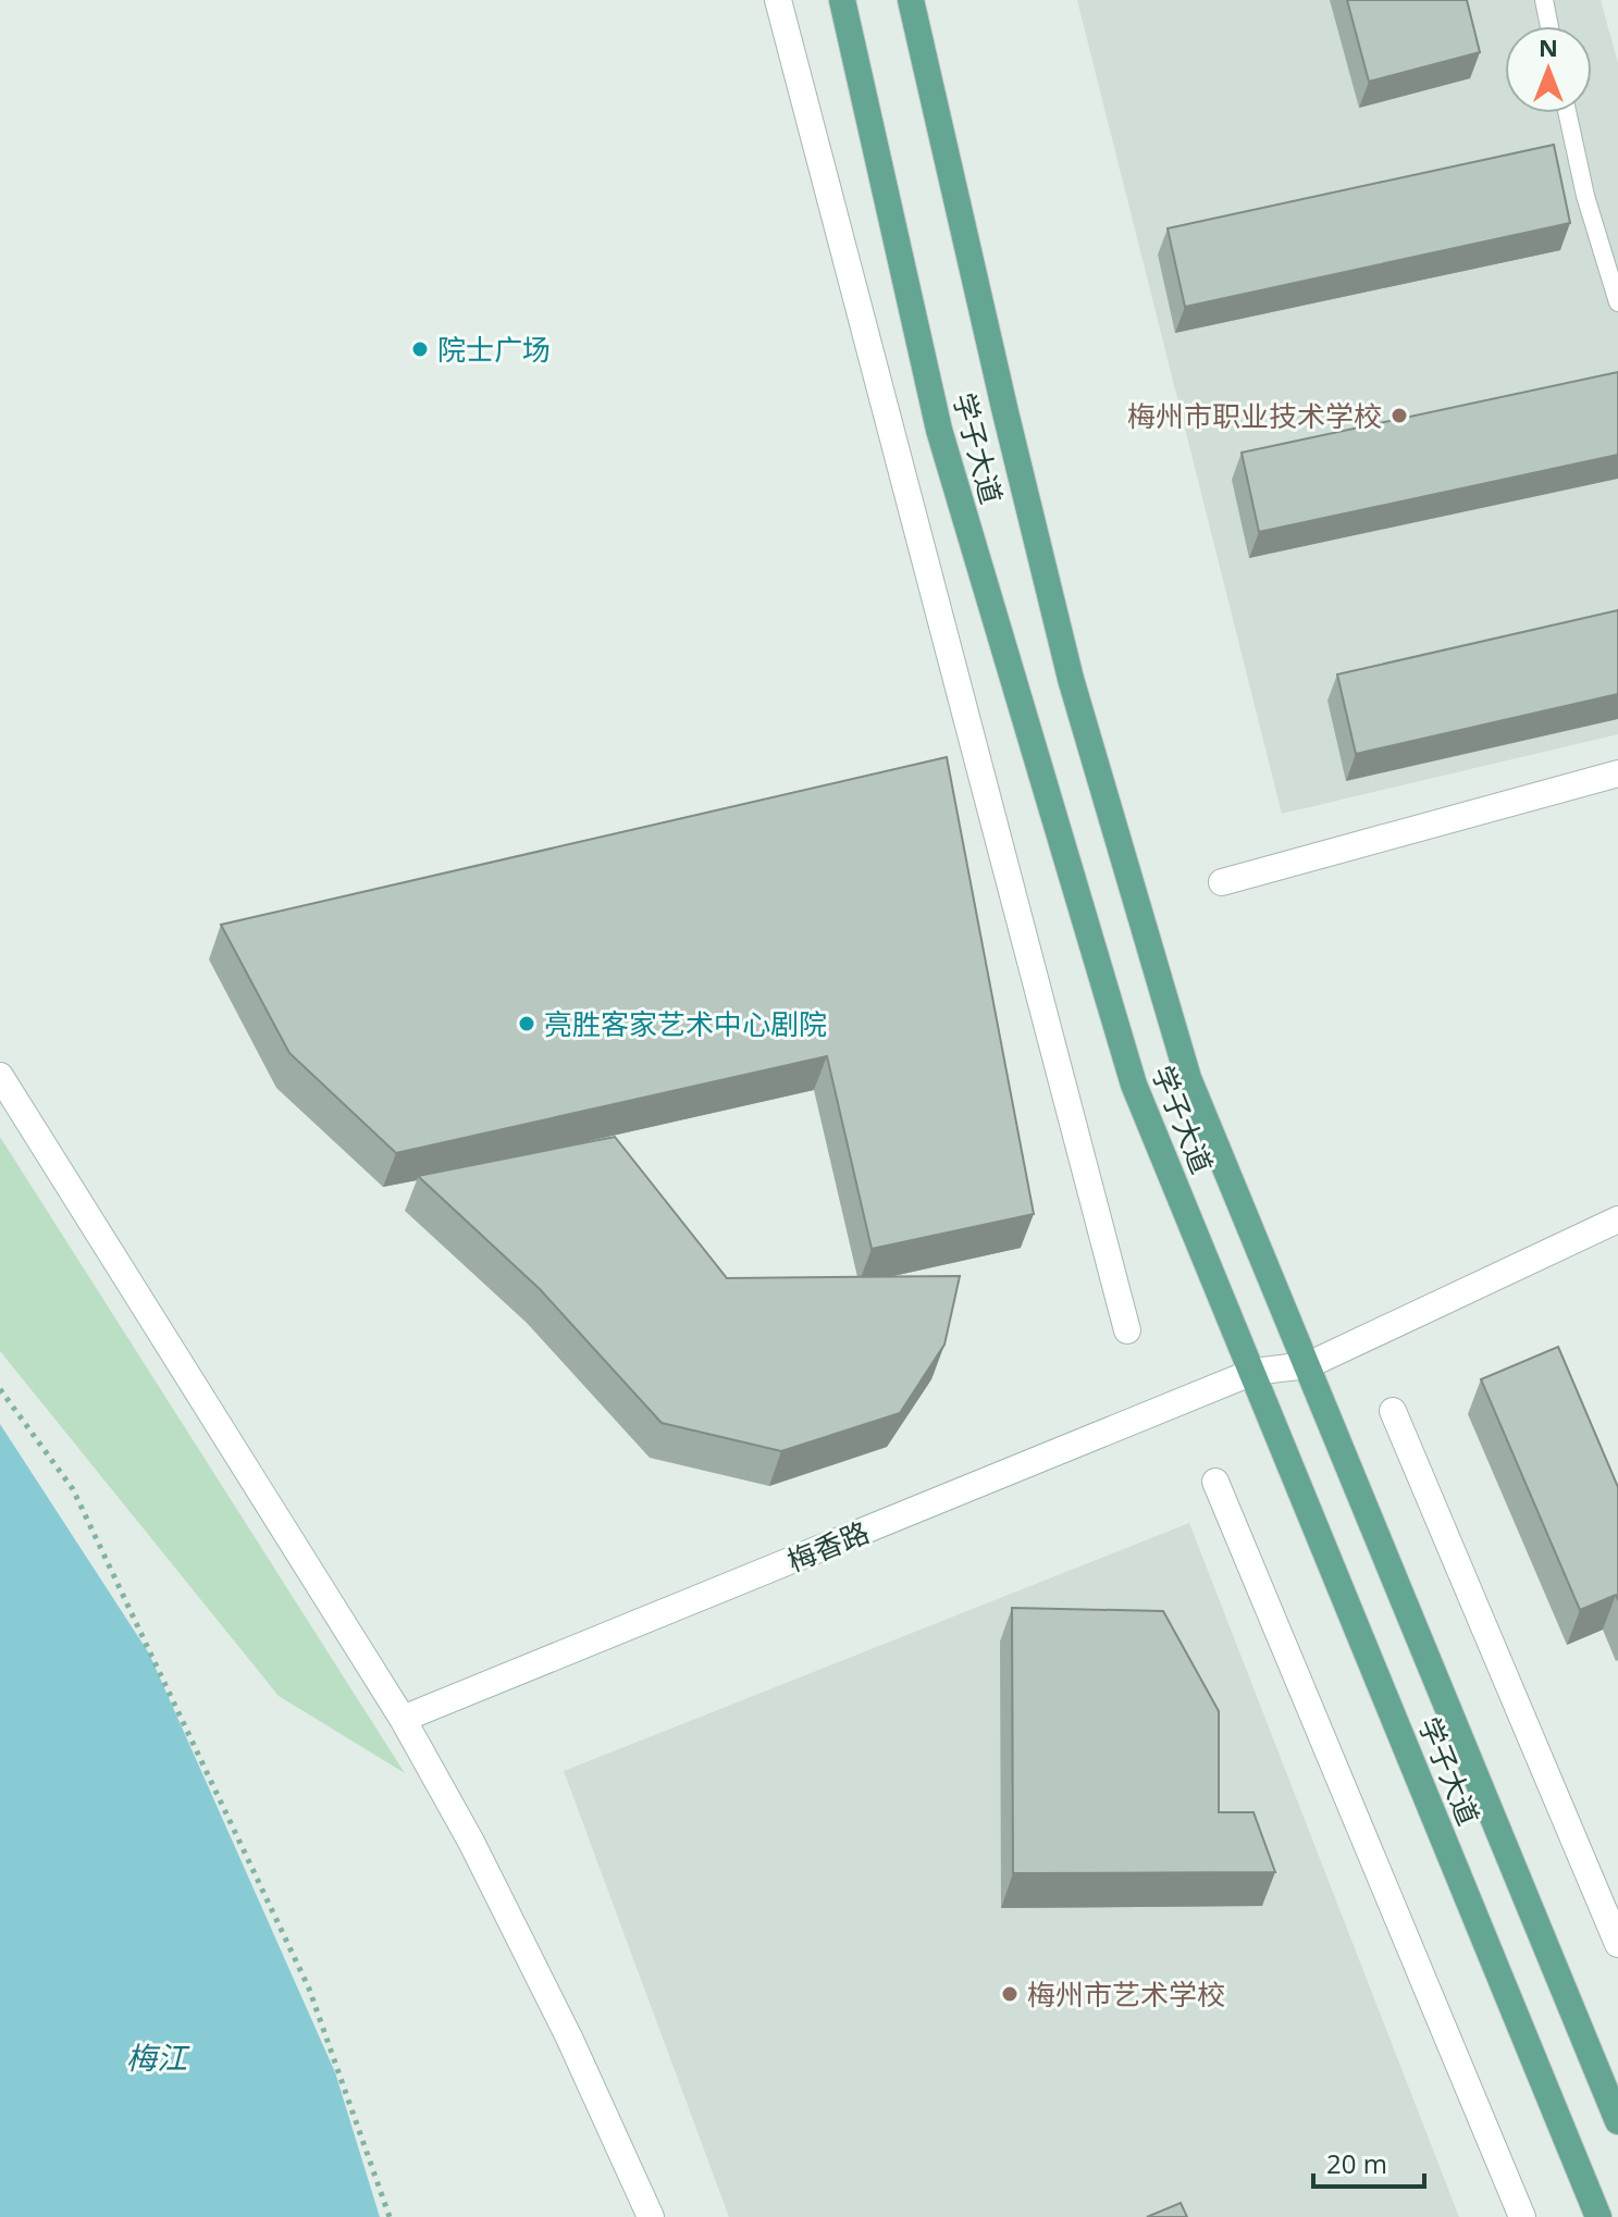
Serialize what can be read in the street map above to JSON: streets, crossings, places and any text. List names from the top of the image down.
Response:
{
  "streets": {
    "main road": ["学子大道"],
    "street": ["梅香路"]
  },
  "crossings": [
    ["学子大道", "梅香路"]
  ],
  "water": ["梅江"],
  "places": [
    "院士广场",
    "梅州市职业技术学校",
    "亮胜客家艺术中心剧院",
    "梅州市艺术学校"
  ],
  "scale_bar": "20 m",
  "north": "top"
}
